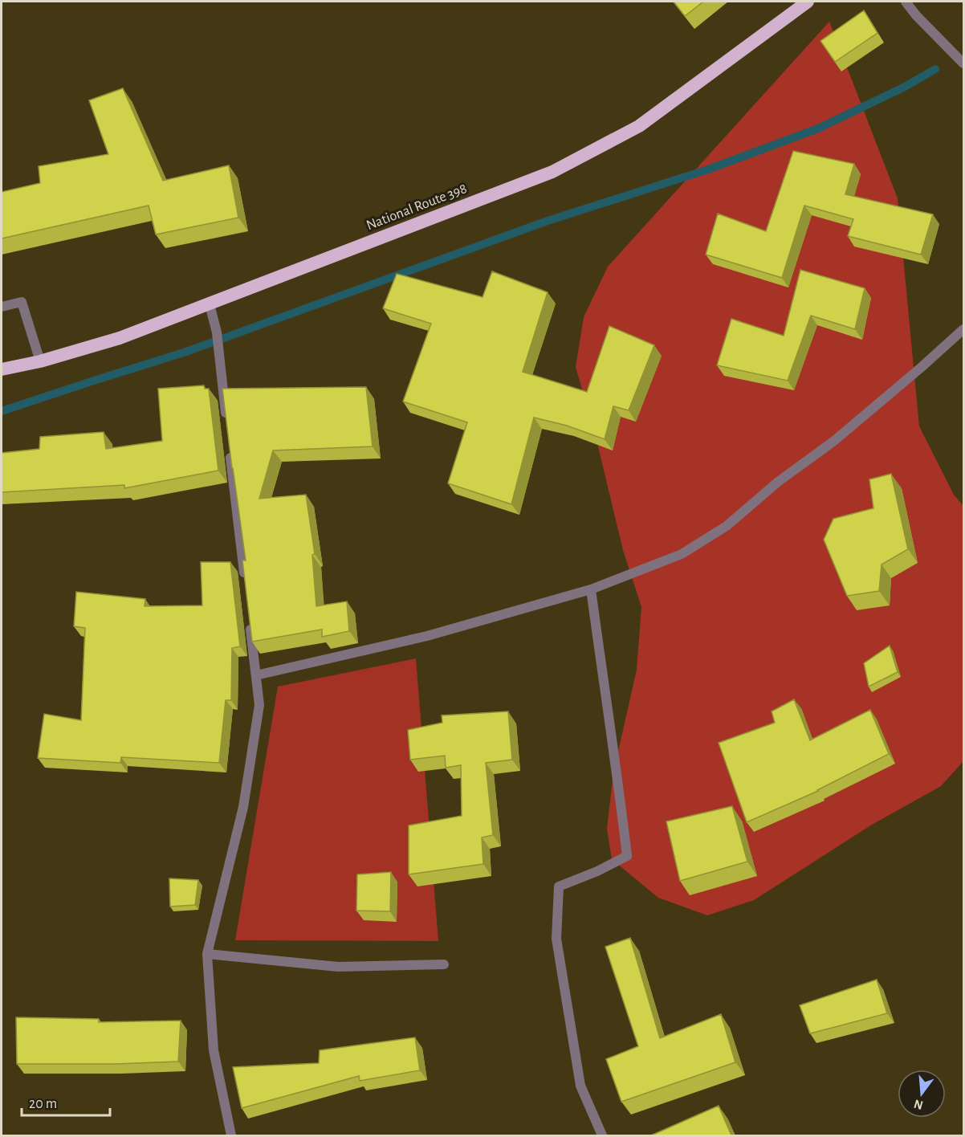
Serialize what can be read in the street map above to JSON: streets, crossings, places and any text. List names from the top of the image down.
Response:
{
  "streets": {
    "highway": ["National Route 398"]
  },
  "scale_bar": "20 m",
  "north": "bottom"
}
